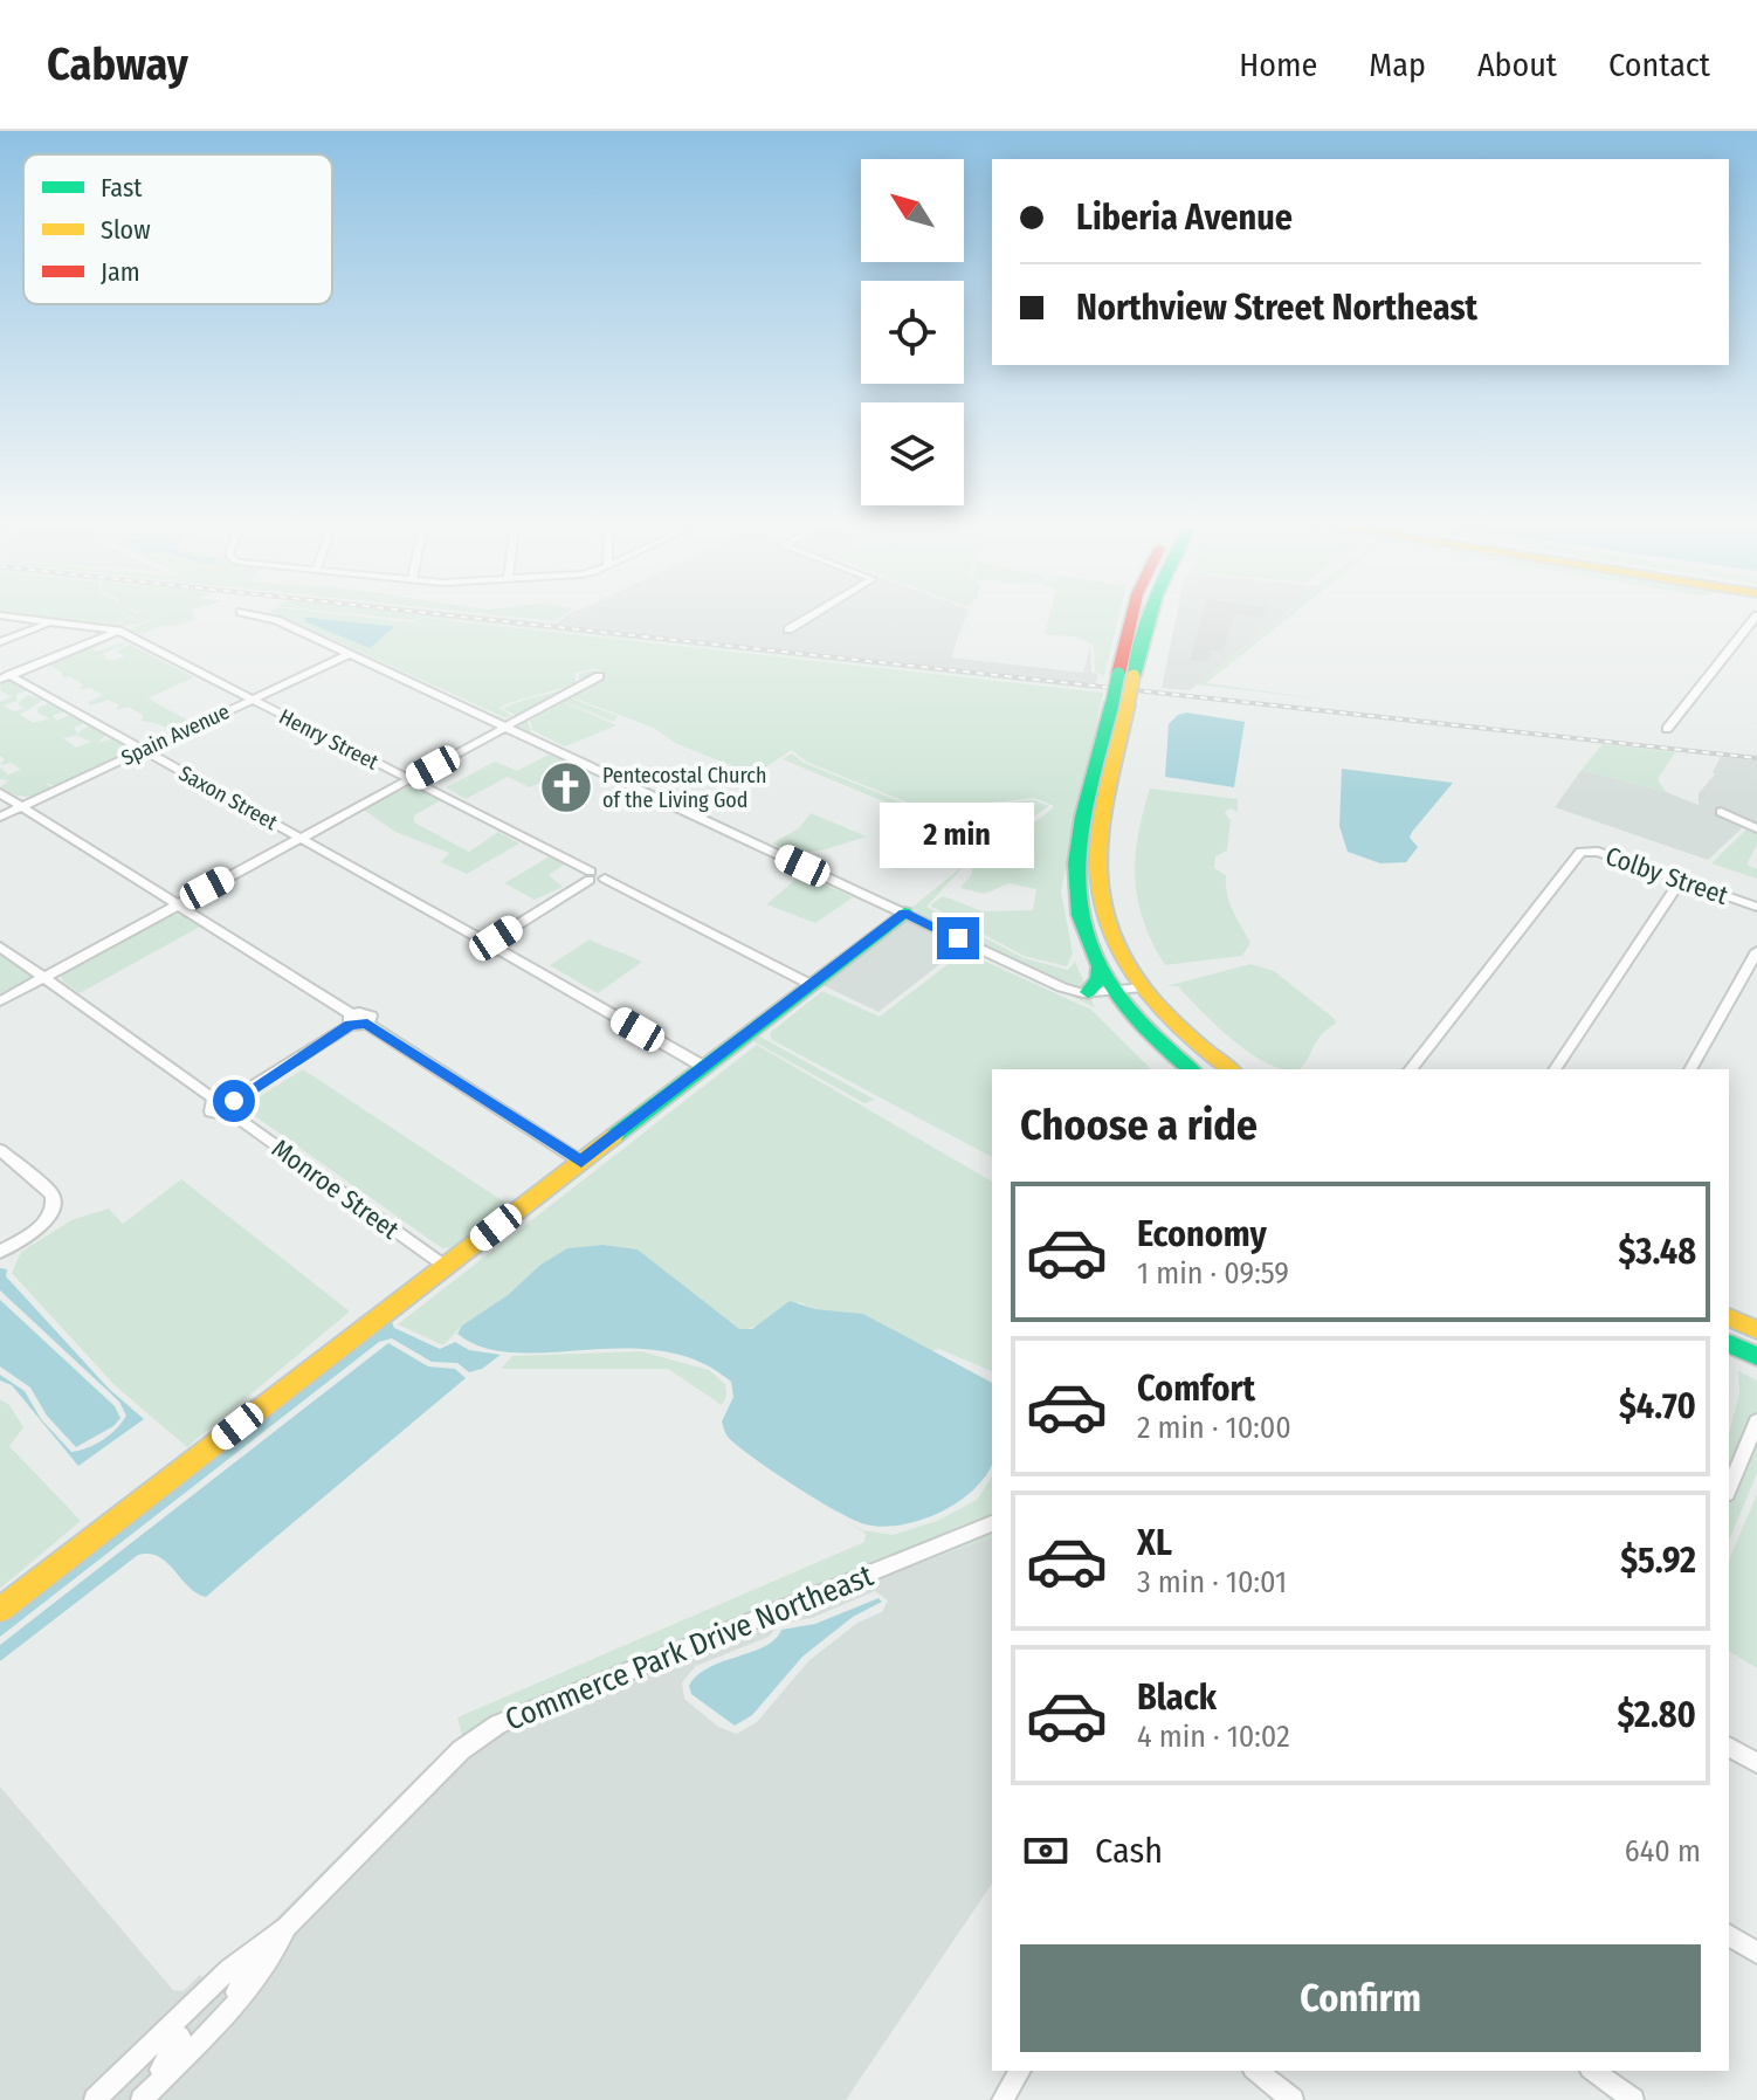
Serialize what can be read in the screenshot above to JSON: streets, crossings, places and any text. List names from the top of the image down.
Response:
{
  "streets": {
    "street": [
      "Spain Avenue",
      "Henry Street",
      "Saxon Street",
      "Colby Street",
      "Monroe Street",
      "Commerce Park Drive Northeast"
    ]
  },
  "crossings": [
    ["Spain Avenue", "Henry Street"],
    ["Spain Avenue", "Saxon Street"]
  ],
  "places": {
    "church": ["Pentecostal Church of the Living God"]
  },
  "legend": ["Fast", "Slow", "Jam"],
  "north": "top left",
  "page": {
    "header": "Cabway",
    "nav": [
      "Home",
      "Map",
      "About",
      "Contact"
    ],
    "banner": ["Liberia Avenue", "Northview Street Northeast"],
    "bubble": "2 min",
    "heading": "Choose a ride",
    "list": [
      {
        "name": "Economy",
        "note": "1 min · 09:59",
        "value": "$3.48"
      },
      {
        "name": "Comfort",
        "note": "2 min · 10:00",
        "value": "$4.70"
      },
      {
        "name": "XL",
        "note": "3 min · 10:01",
        "value": "$5.92"
      },
      {
        "name": "Black",
        "note": "4 min · 10:02",
        "value": "$2.80"
      }
    ],
    "pay": ["Cash", "640 m"],
    "buttons": "Confirm"
  }
}
